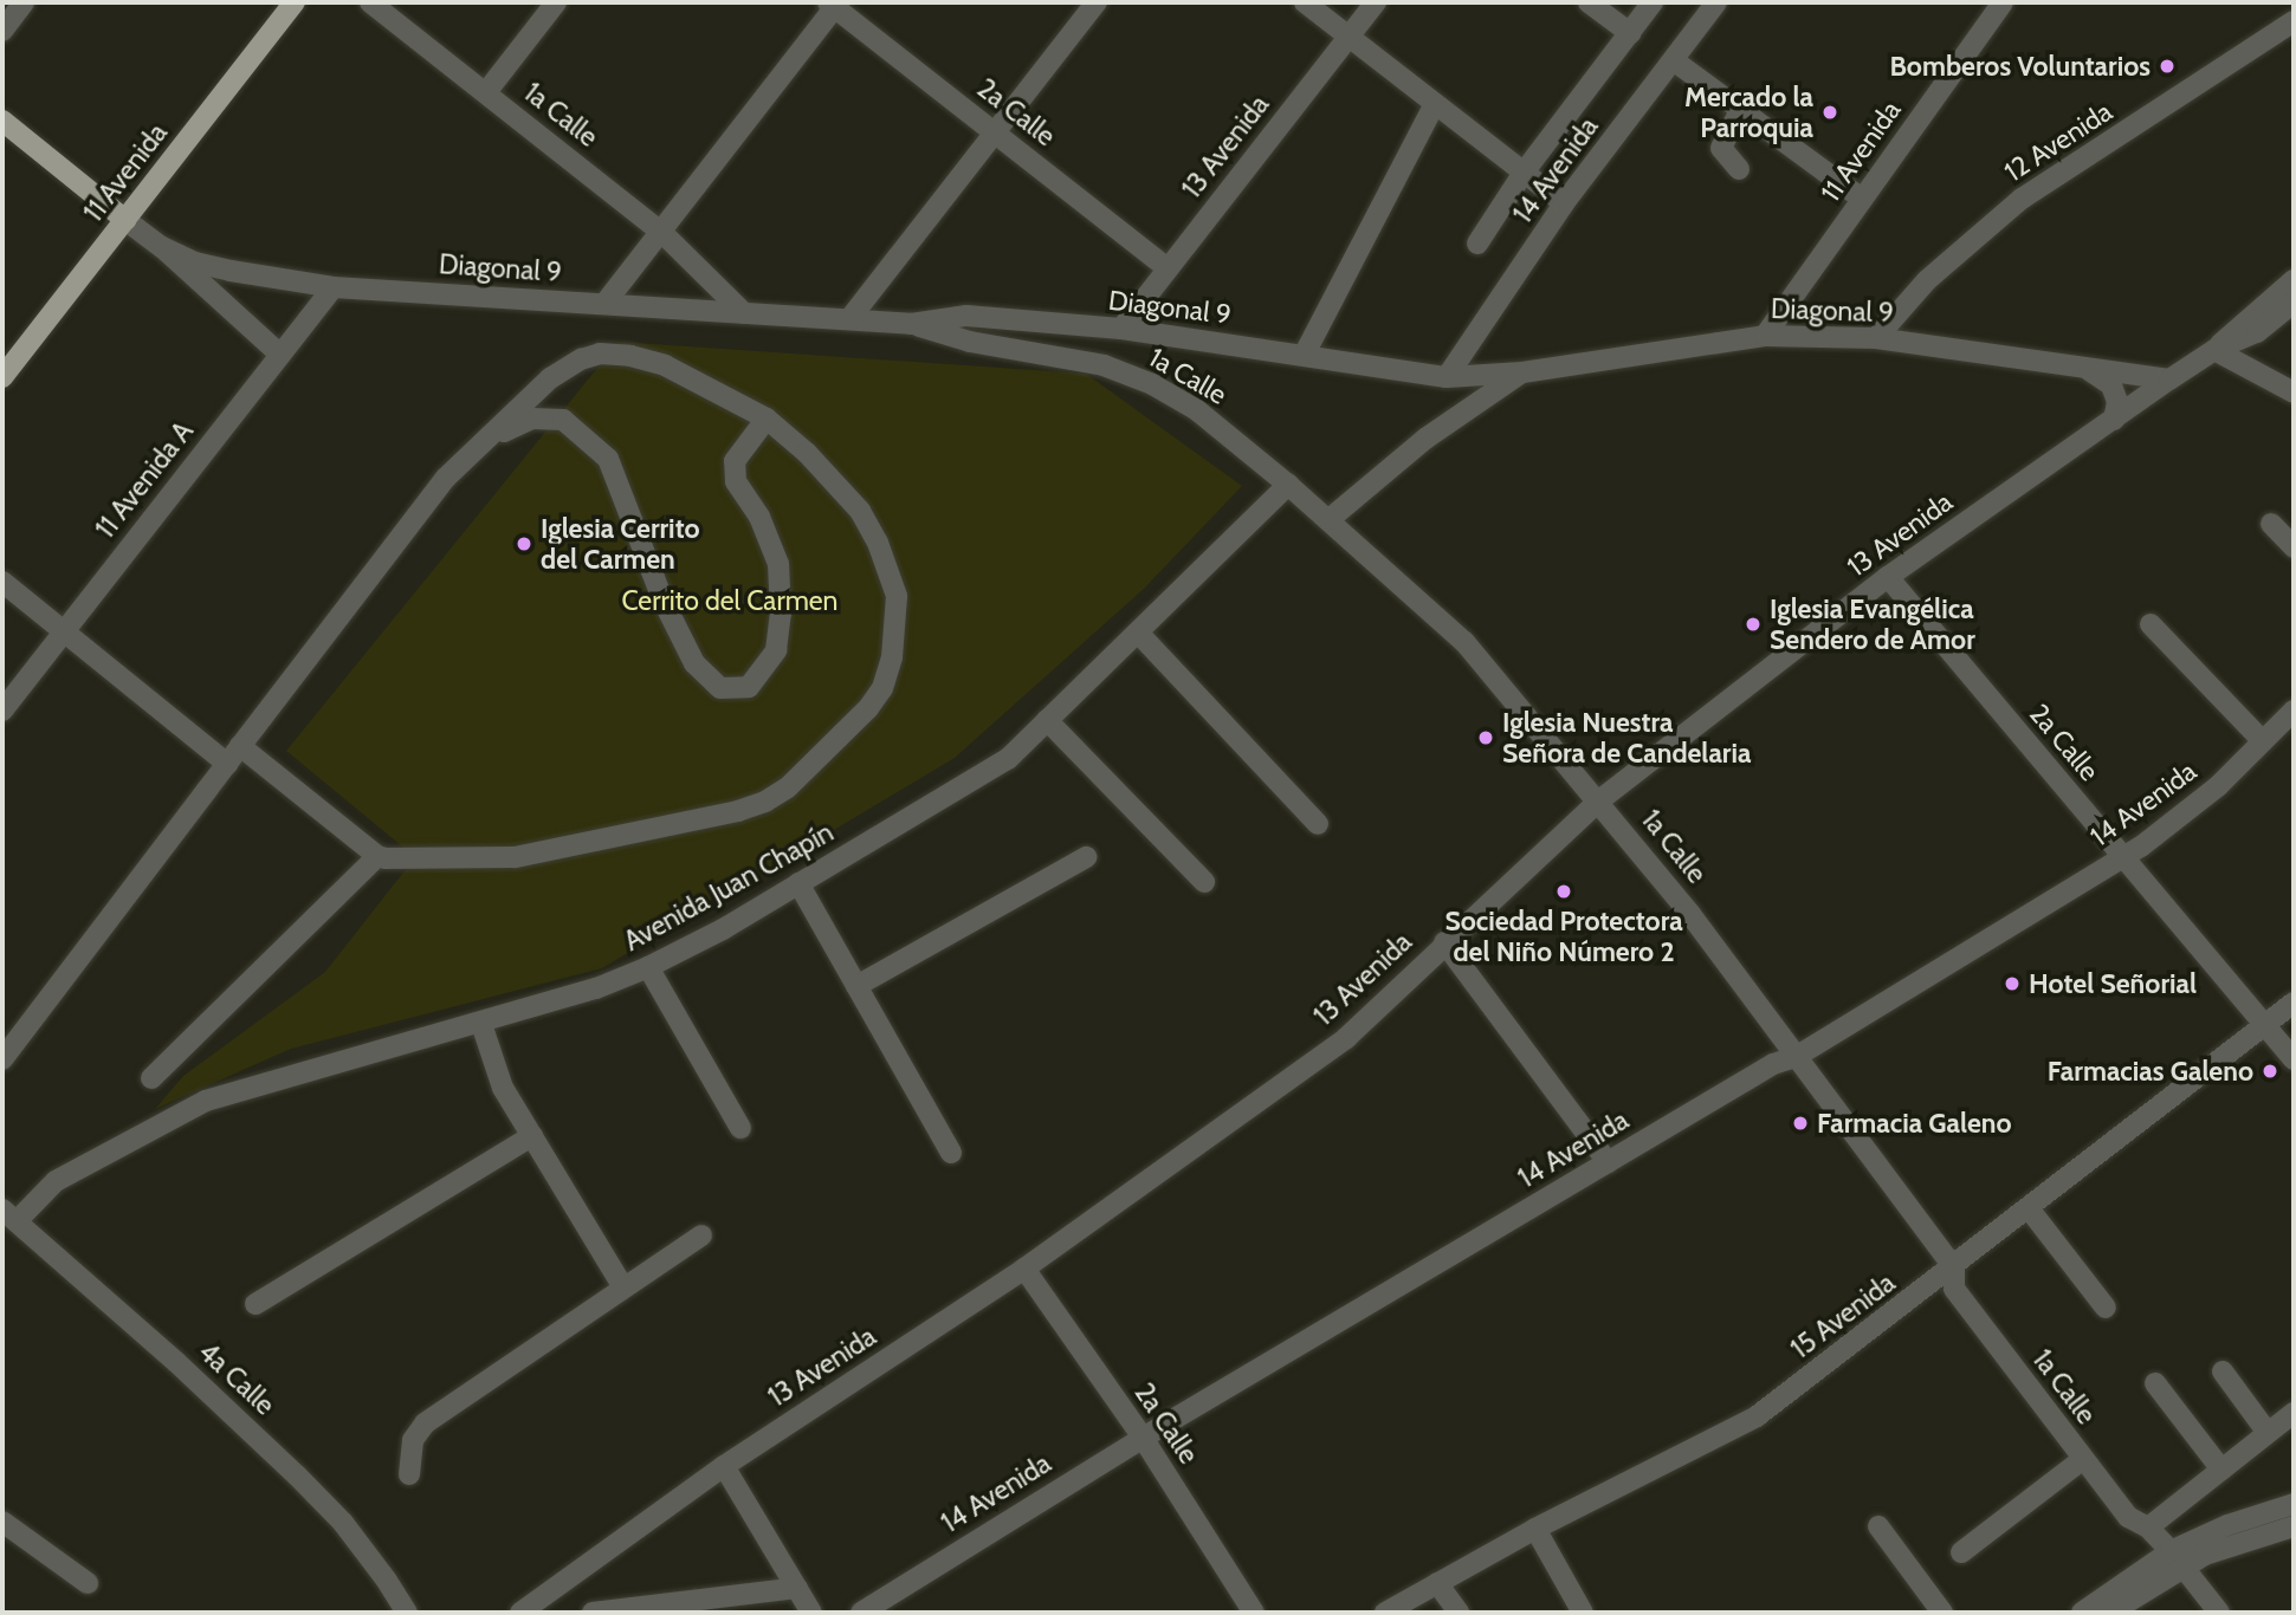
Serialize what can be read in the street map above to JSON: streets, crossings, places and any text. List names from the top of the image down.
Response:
{
  "streets": {
    "main road": ["11 Avenida"],
    "street": [
      "2a Calle",
      "1a Calle",
      "12 Avenida",
      "13 Avenida",
      "14 Avenida",
      "Diagonal 9",
      "11 Avenida A",
      "Avenida Juan Chapín",
      "15 Avenida",
      "4a Calle"
    ]
  },
  "crossings": [
    ["2a Calle", "13 Avenida"],
    ["2a Calle", "14 Avenida"],
    ["2a Calle", "15 Avenida"],
    ["1a Calle", "13 Avenida"],
    ["1a Calle", "14 Avenida"],
    ["1a Calle", "Diagonal 9"],
    ["1a Calle", "Avenida Juan Chapín"],
    ["1a Calle", "15 Avenida"],
    ["12 Avenida", "Diagonal 9"],
    ["13 Avenida", "Diagonal 9"],
    ["11 Avenida", "Diagonal 9"],
    ["14 Avenida", "Diagonal 9"],
    ["Diagonal 9", "11 Avenida A"],
    ["Avenida Juan Chapín", "4a Calle"]
  ],
  "parks": ["Cerrito del Carmen"],
  "places": [
    "Bomberos Voluntarios",
    "Mercado la Parroquia",
    "Iglesia Cerrito del Carmen",
    "Iglesia Evangélica Sendero de Amor",
    "Iglesia Nuestra Señora de Candelaria",
    "Sociedad Protectora del Niño Número 2",
    "Hotel Señorial",
    "Farmacias Galeno",
    "Farmacia Galeno"
  ]
}
